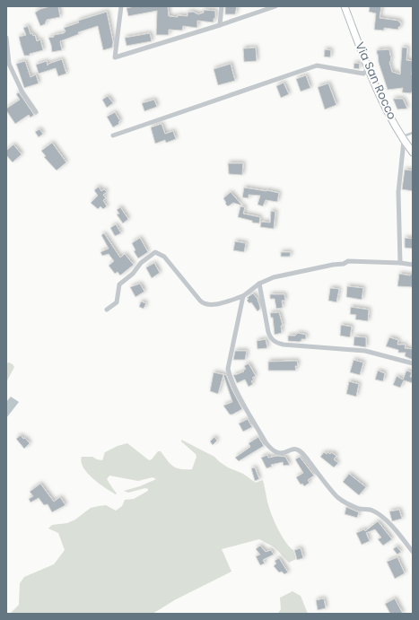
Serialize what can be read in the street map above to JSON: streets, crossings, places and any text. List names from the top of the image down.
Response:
{
  "streets": {
    "street": ["Via San Rocco"]
  }
}
